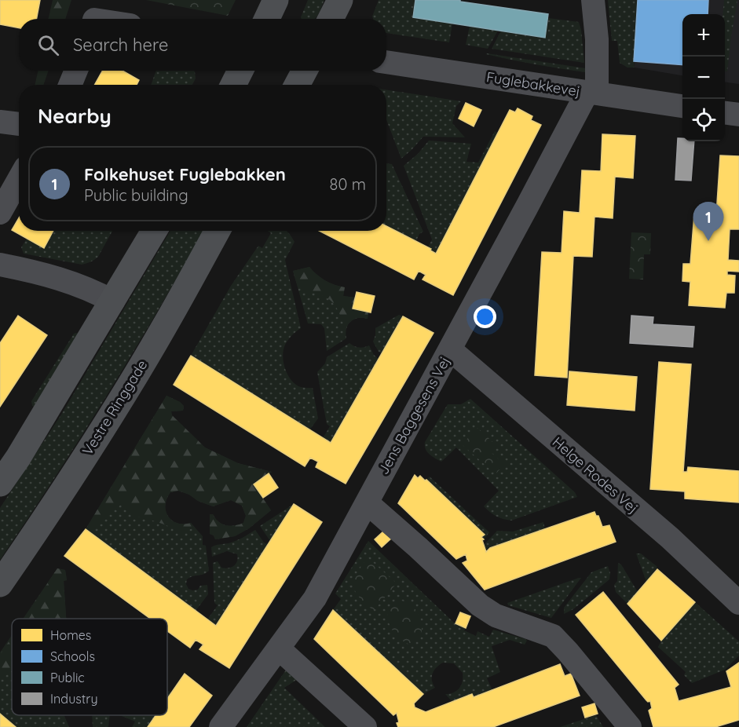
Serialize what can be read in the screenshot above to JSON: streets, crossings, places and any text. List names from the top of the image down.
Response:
{
  "streets": {
    "main road": ["Vestre Ringgade"],
    "street": ["Fuglebakkevej", "Jens Baggesens Vej", "Helge Rodes Vej"]
  },
  "crossings": [
    ["Fuglebakkevej", "Jens Baggesens Vej"],
    ["Jens Baggesens Vej", "Helge Rodes Vej"]
  ],
  "legend": [
    "Homes",
    "Schools",
    "Public",
    "Industry"
  ],
  "page": {
    "map_buttons": ["+", "−"],
    "search": "Search here",
    "heading": "Nearby",
    "list": [
      {
        "mark": "1",
        "name": "Folkehuset Fuglebakken",
        "note": "Public building",
        "value": "80 m"
      }
    ],
    "pins": "1"
  }
}
